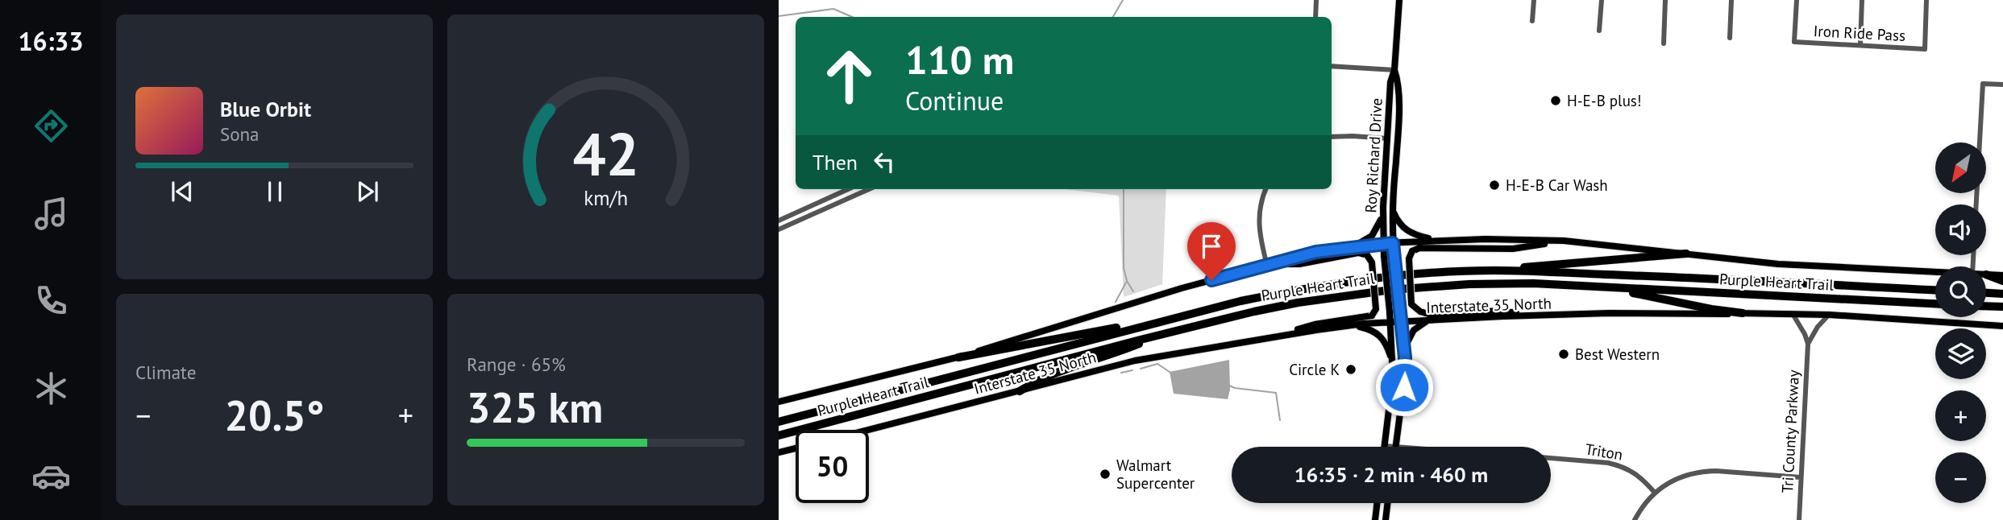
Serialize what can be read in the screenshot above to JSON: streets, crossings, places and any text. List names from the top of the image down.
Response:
{
  "streets": {
    "highway": ["Purple Heart Trail"],
    "main road": ["Roy Richard Drive", "Interstate 35 North"],
    "street": ["Iron Ride Pass", "Tri County Parkway", "Triton"]
  },
  "crossings": [
    ["Roy Richard Drive", "Interstate 35 North"],
    ["Interstate 35 North", "Tri County Parkway"]
  ],
  "places": [
    "H-E-B plus!",
    "H-E-B Car Wash",
    "Best Western",
    "Circle K",
    "Walmart Supercenter"
  ],
  "north": "bottom left",
  "page": {
    "tabs": "16:33",
    "turn": ["110 m", "Continue"],
    "song": ["Blue Orbit", "Sona"],
    "then": "Then",
    "map_buttons": ["+", "−"],
    "tile": [
      "Climate",
      ["Range · 65%", "325 km"]
    ],
    "heat": ["−", "20.5°", "+"],
    "limit": "50",
    "trip": "16:35 · 2 min · 460 m",
    "gauge": ["42", "km/h"]
  }
}
